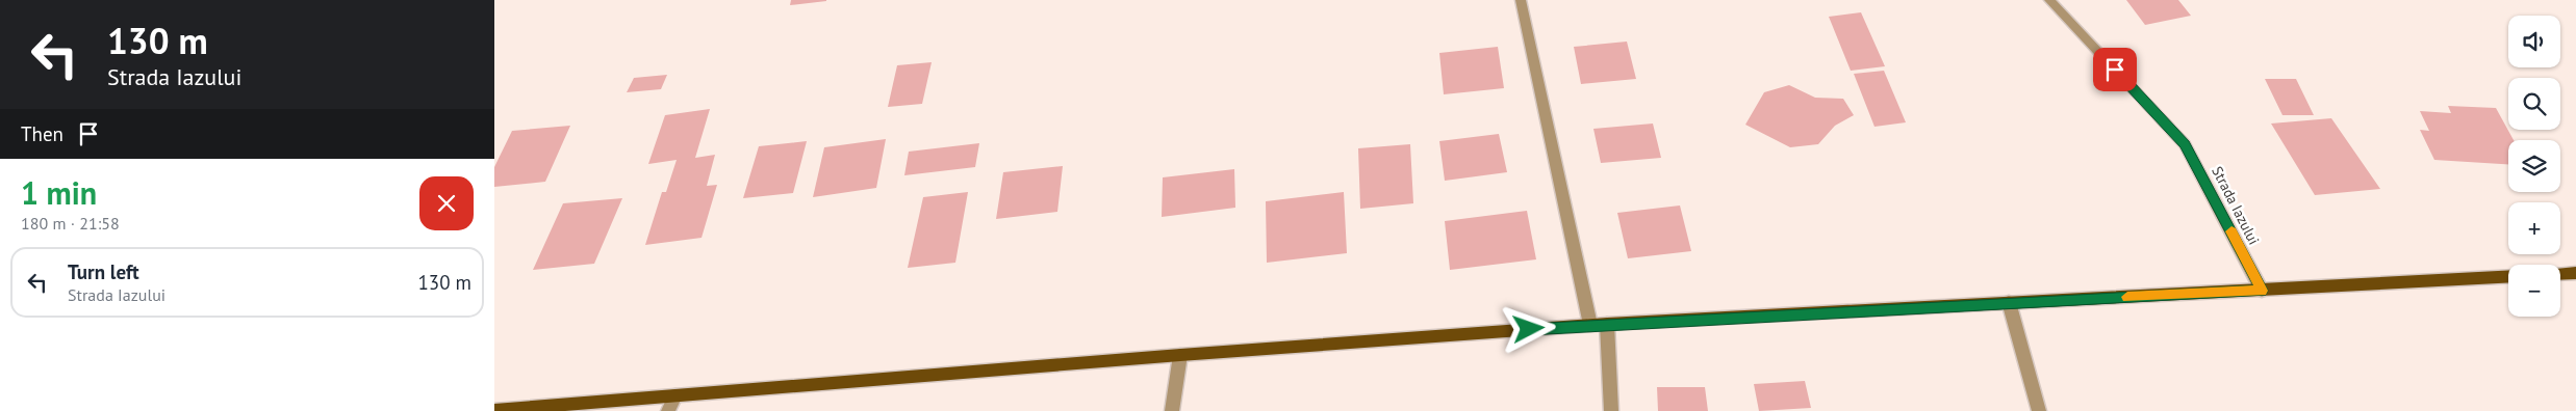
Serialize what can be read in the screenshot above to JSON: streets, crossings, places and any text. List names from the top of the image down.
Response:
{
  "streets": {
    "street": ["Strada Iazului"]
  },
  "page": {
    "turn": ["130 m", "Strada Iazului"],
    "map_buttons": ["+", "−"],
    "then": "Then",
    "heading": ["1 min", "180 m · 21:58"],
    "list": [
      {
        "name": "Turn left",
        "note": "Strada Iazului",
        "value": "130 m"
      }
    ]
  }
}
